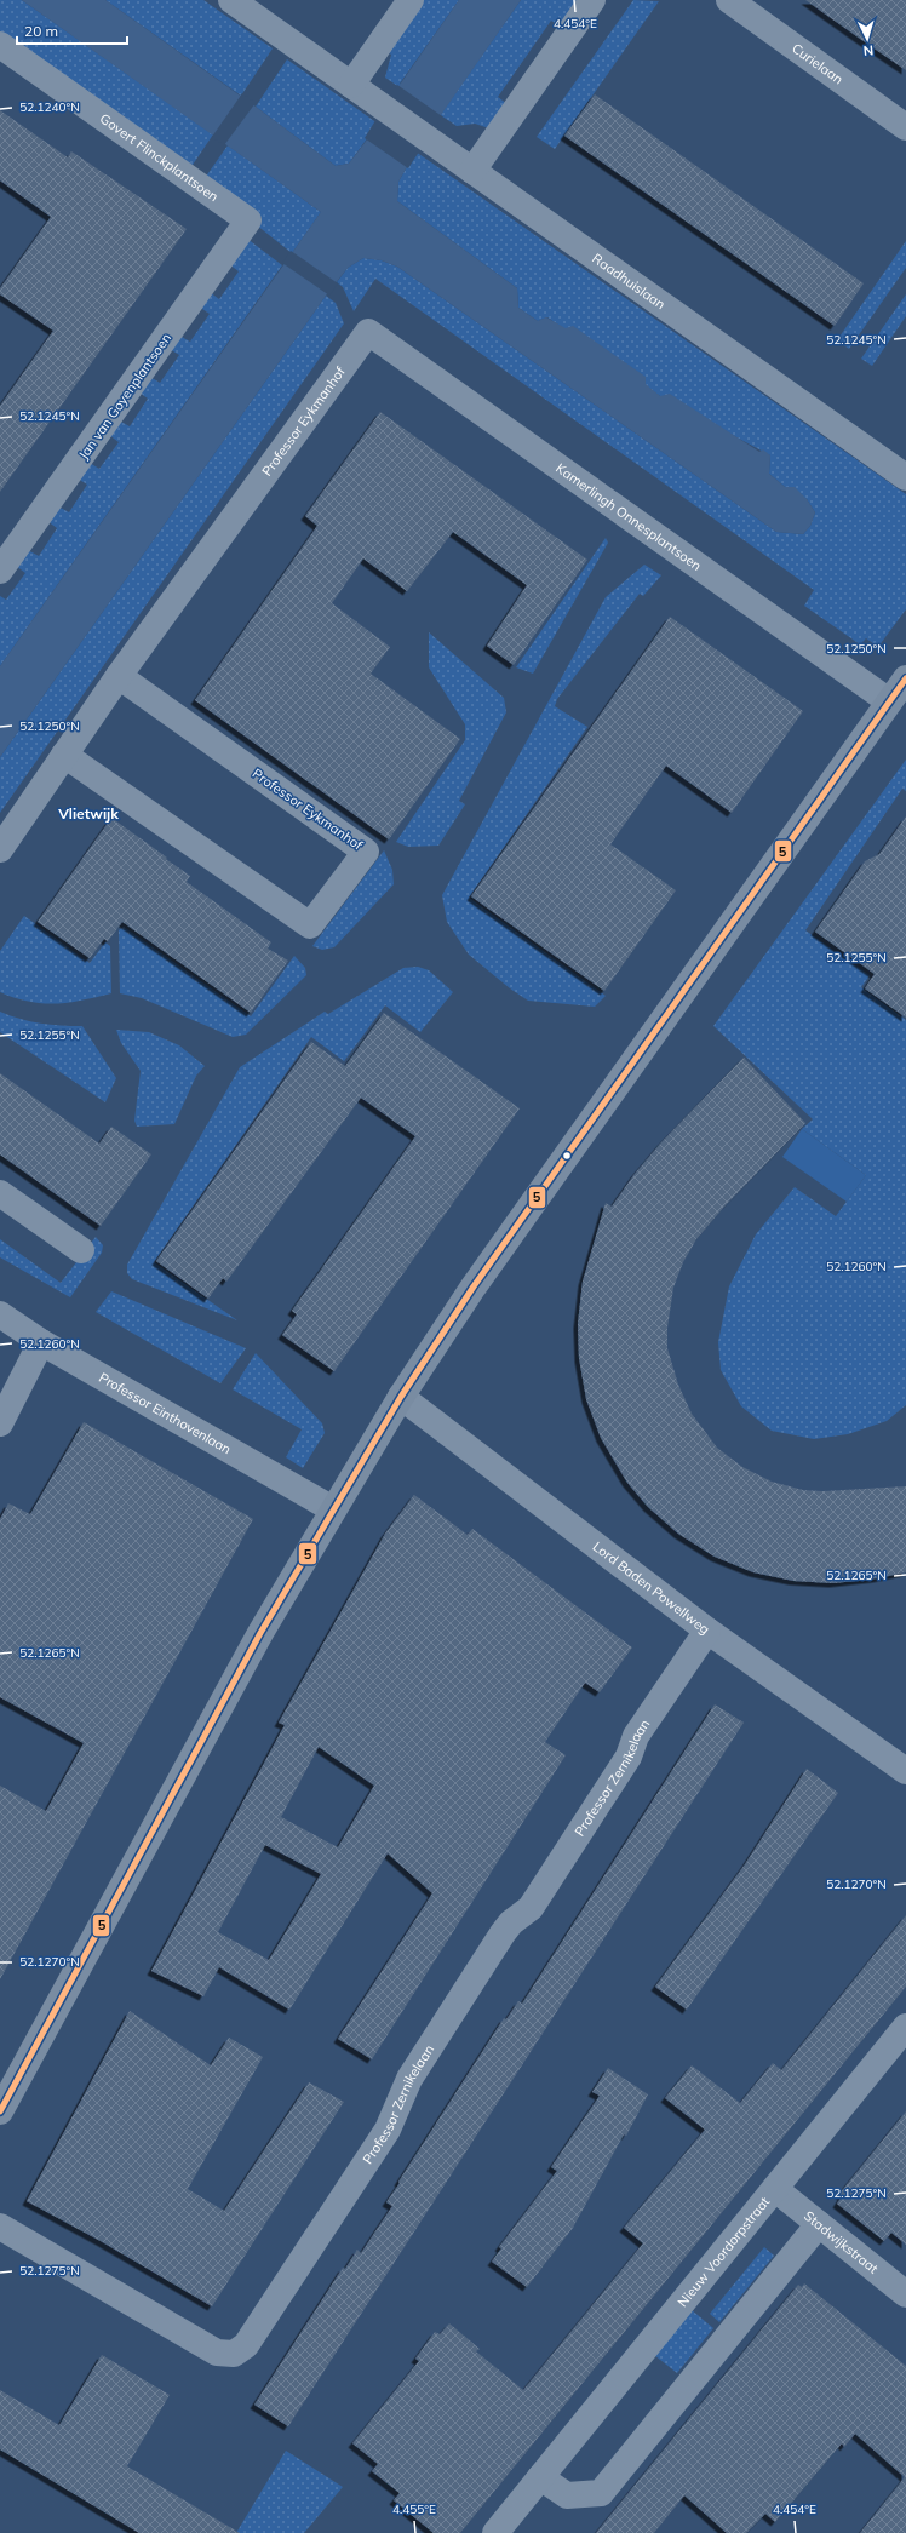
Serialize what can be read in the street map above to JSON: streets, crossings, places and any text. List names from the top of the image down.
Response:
{
  "streets": {
    "street": [
      "Curielaan",
      "Govert Flinckplantsoen",
      "Raadhuislaan",
      "Jan van Goyenplantsoen",
      "Professor Eykmanhof",
      "Kamerlingh Onnesplantsoen",
      "Professor Einthovenlaan",
      "Lord Baden Powellweg",
      "Professor Zernikelaan",
      "Stadwijkstraat",
      "Nieuw Voordorpstraat"
    ]
  },
  "crossings": [
    ["Govert Flinckplantsoen", "Jan van Goyenplantsoen"],
    ["Professor Eykmanhof", "Kamerlingh Onnesplantsoen"],
    ["Lord Baden Powellweg", "Professor Zernikelaan"],
    ["Stadwijkstraat", "Nieuw Voordorpstraat"]
  ],
  "districts": ["Vlietwijk"],
  "lines": ["transit line 5"],
  "scale_bar": "20 m",
  "north": "bottom",
  "coordinates": [
    "4.454°E",
    "52.1240°N",
    "52.1245°N",
    "52.1250°N",
    "52.1255°N",
    "52.1260°N",
    "52.1265°N",
    "52.1270°N",
    "52.1275°N",
    "4.455°E"
  ]
}
